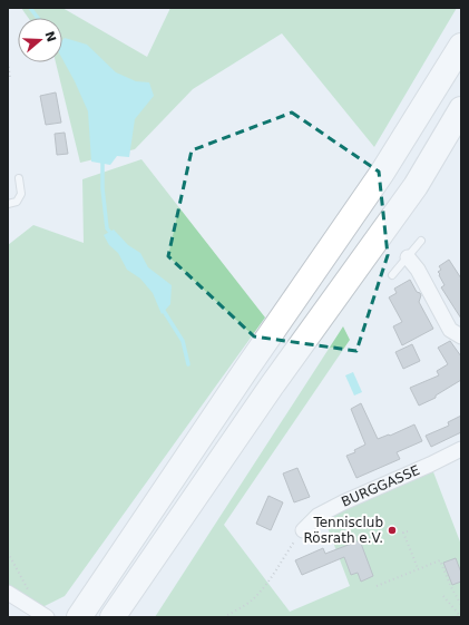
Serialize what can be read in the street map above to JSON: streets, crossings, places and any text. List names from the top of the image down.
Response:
{
  "streets": {
    "street": ["BURGGASSE"]
  },
  "places": ["Tennisclub Rösrath e.V."],
  "north": "right"
}
